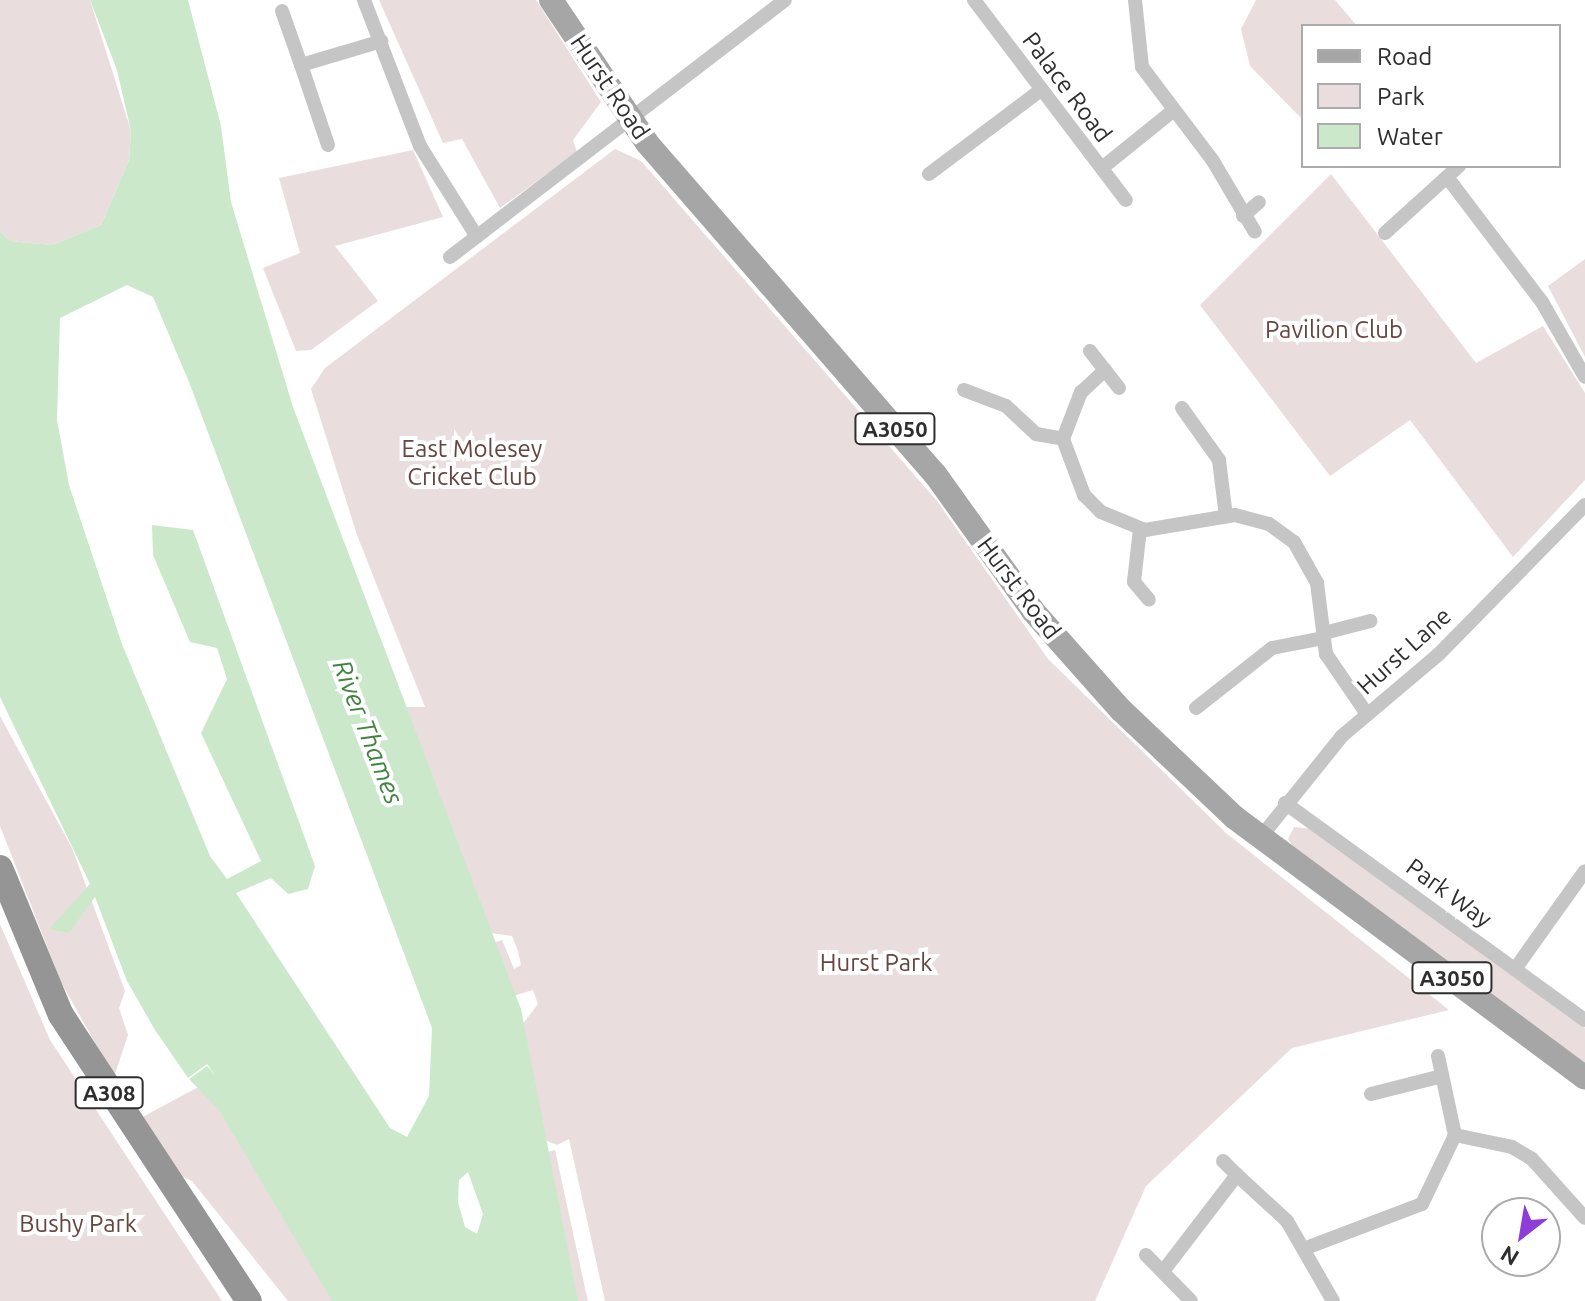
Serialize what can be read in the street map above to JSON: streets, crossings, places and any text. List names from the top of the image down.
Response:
{
  "streets": {
    "highway": ["A308"],
    "main road": ["Hurst Road", "A3050"],
    "street": ["Palace Road", "Hurst Lane", "Park Way"]
  },
  "crossings": [
    ["Hurst Road", "Hurst Lane"],
    ["Hurst Lane", "Park Way"]
  ],
  "water": ["River Thames"],
  "parks": [
    "Pavilion Club",
    "East Molesey Cricket Club",
    "Hurst Park",
    "Bushy Park"
  ],
  "legend": ["Road", "Park", "Water"],
  "north": "bottom left"
}
